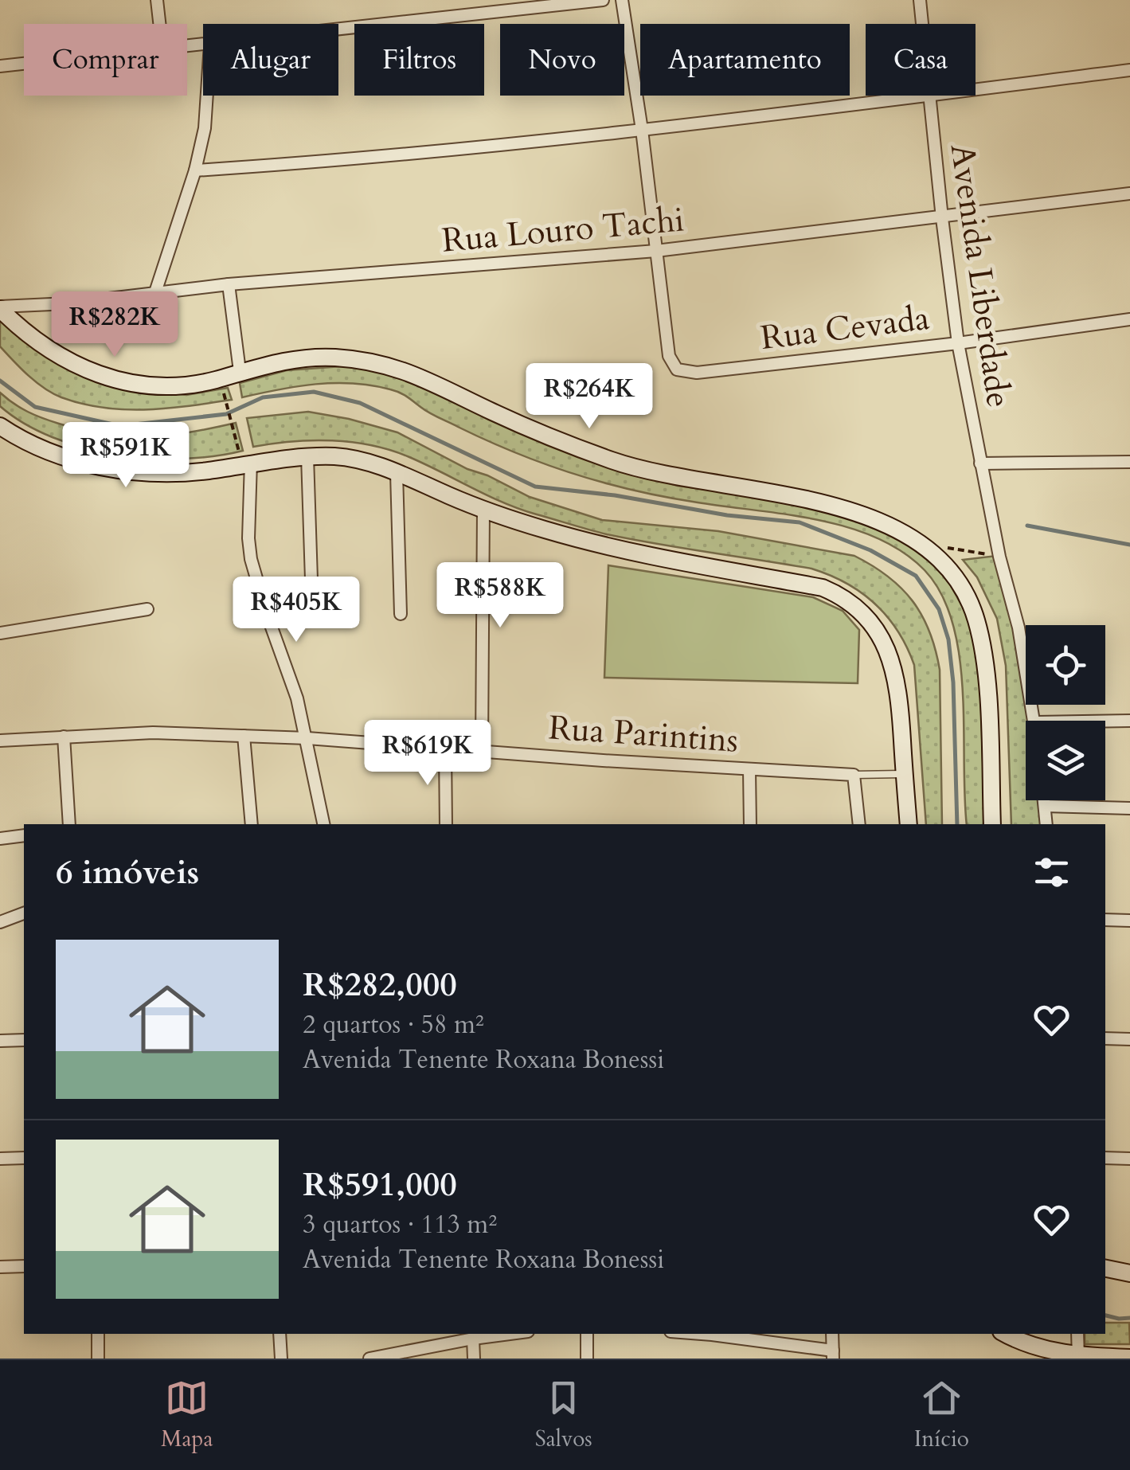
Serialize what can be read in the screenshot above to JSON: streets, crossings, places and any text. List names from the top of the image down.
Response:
{
  "streets": {
    "street": [
      "Rua Louro Tachi",
      "Avenida Liberdade",
      "Rua Cevada",
      "Rua Parintins"
    ]
  },
  "crossings": [
    ["Rua Louro Tachi", "Avenida Liberdade"],
    ["Rua Louro Tachi", "Rua Cevada"],
    ["Avenida Liberdade", "Rua Cevada"]
  ],
  "page": {
    "chip": [
      "Comprar",
      "Alugar",
      "Filtros",
      "Novo",
      "Apartamento",
      "Casa"
    ],
    "price": [
      "R$282K",
      "R$264K",
      "R$591K",
      "R$588K",
      "R$405K",
      "R$619K"
    ],
    "heading": "6 imóveis",
    "list": [
      {
        "name": "R$282,000",
        "note": "2 quartos · 58 m² · Avenida Tenente Roxana Bonessi"
      },
      {
        "name": "R$591,000",
        "note": "3 quartos · 113 m² · Avenida Tenente Roxana Bonessi"
      }
    ],
    "tabs": ["Mapa", "Salvos", "Início"]
  }
}
